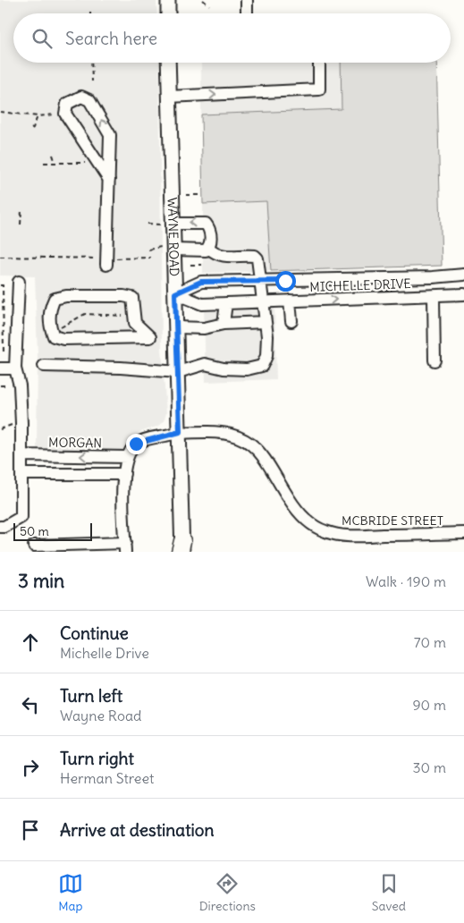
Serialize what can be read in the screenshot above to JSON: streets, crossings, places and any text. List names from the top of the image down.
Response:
{
  "streets": {
    "main road": ["WAYNE ROAD"],
    "street": ["MICHELLE DRIVE", "MORGAN", "MCBRIDE STREET"]
  },
  "crossings": [
    ["WAYNE ROAD", "MICHELLE DRIVE"],
    ["WAYNE ROAD", "MCBRIDE STREET"],
    ["MORGAN", "MCBRIDE STREET"]
  ],
  "scale_bar": "50 m",
  "page": {
    "search": "Search here",
    "scale": "50 m",
    "heading": ["3 min", "Walk · 190 m"],
    "list": [
      ["Continue", "Michelle Drive", "70 m"],
      ["Turn left", "Wayne Road", "90 m"],
      ["Turn right", "Herman Street", "30 m"],
      "Arrive at destination"
    ],
    "nav": ["Map", "Directions", "Saved"]
  }
}
